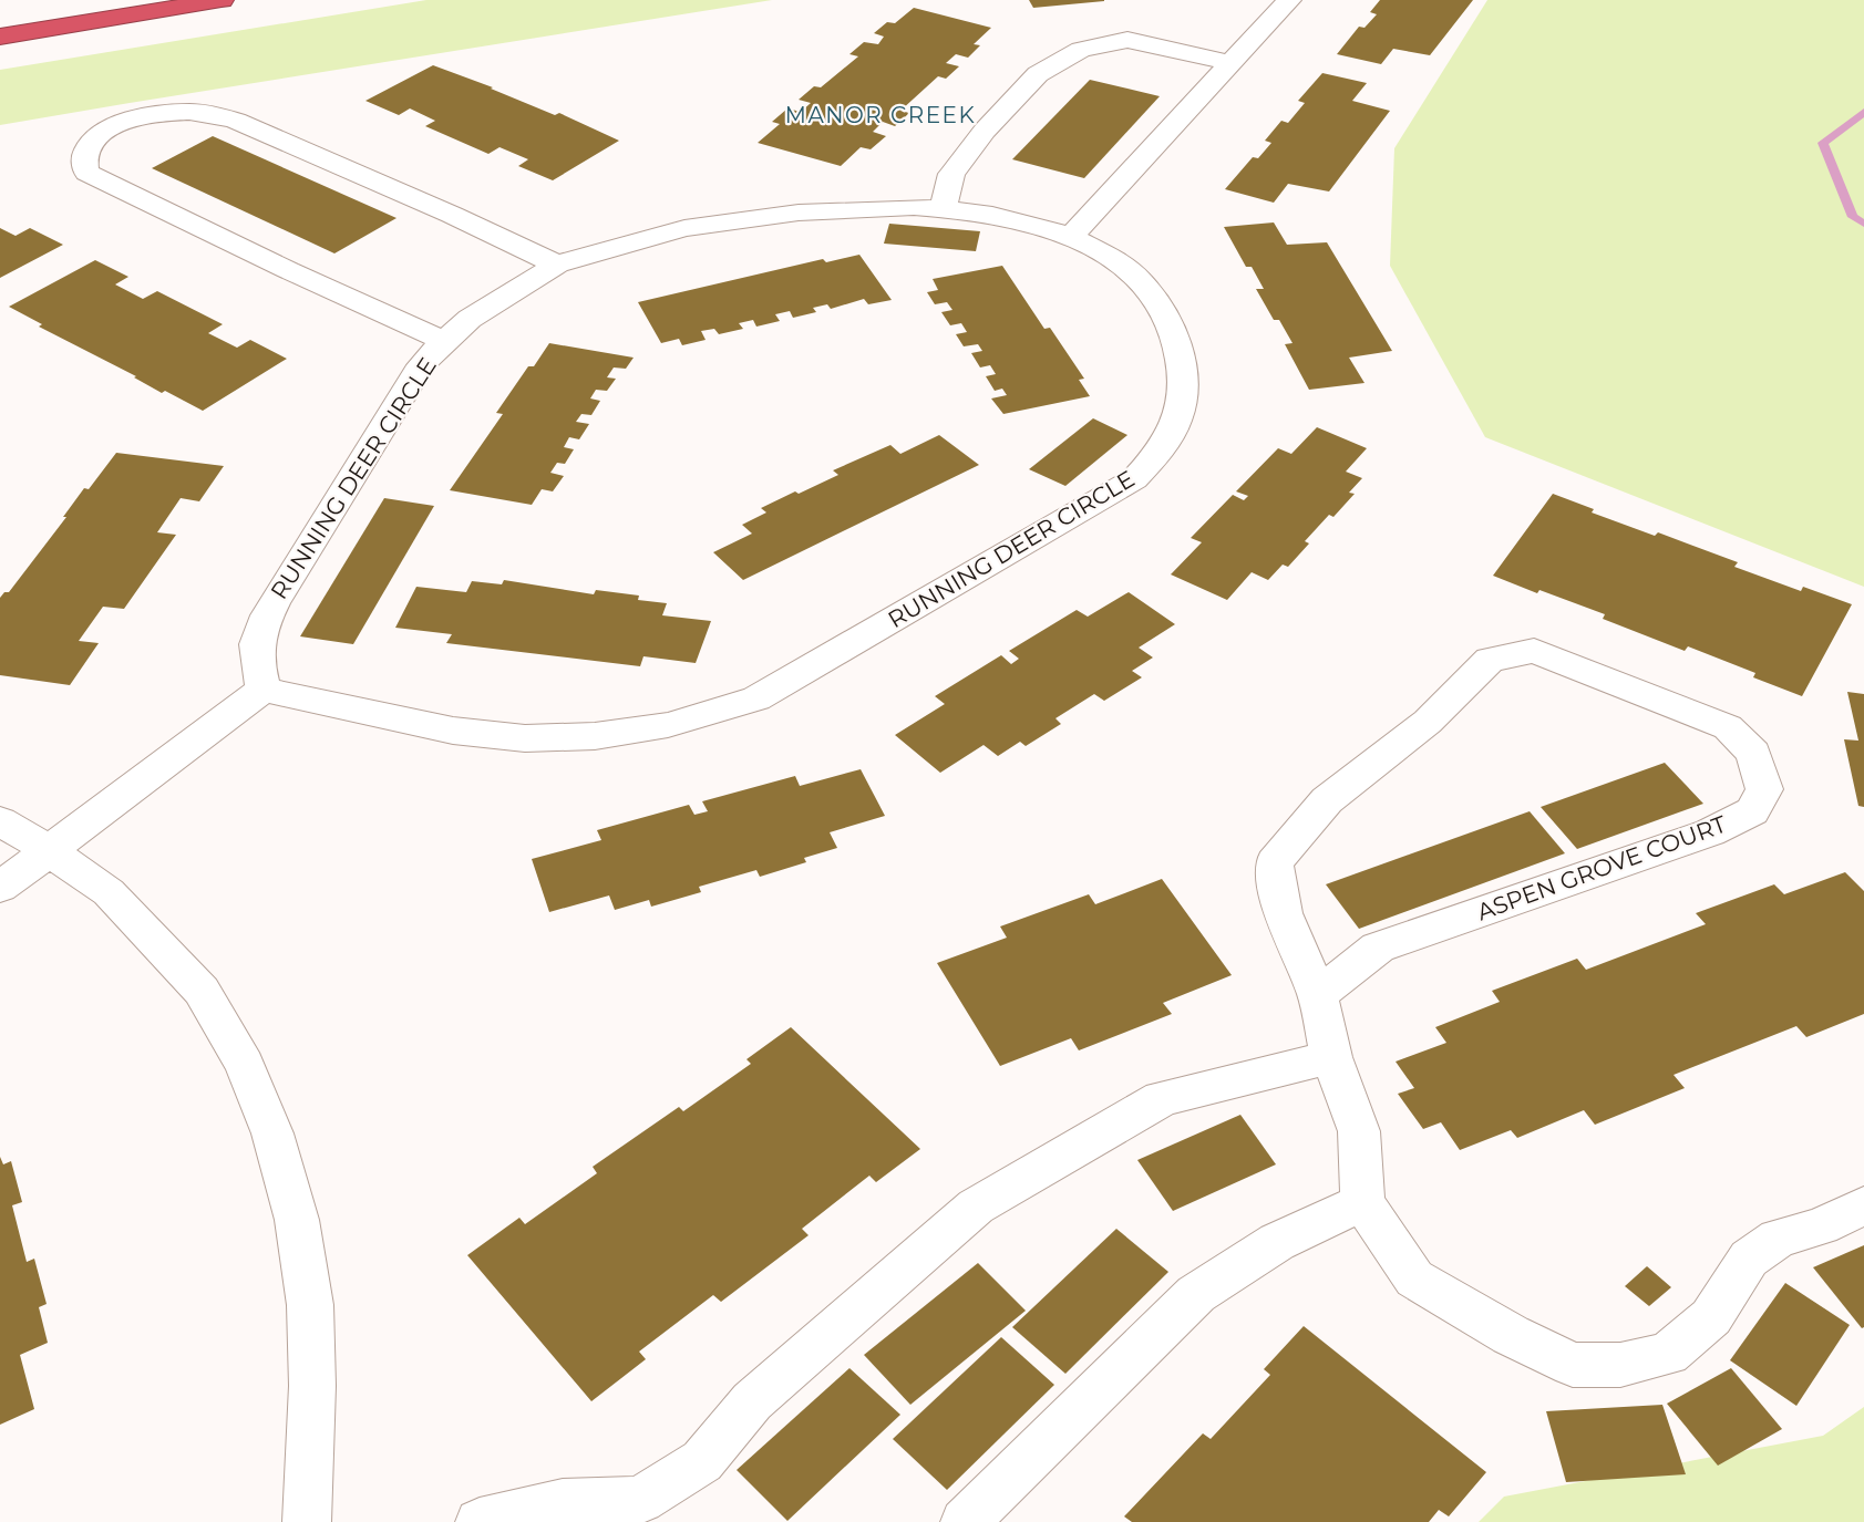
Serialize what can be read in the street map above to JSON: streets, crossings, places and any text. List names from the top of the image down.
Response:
{
  "streets": {
    "street": ["RUNNING DEER CIRCLE", "ASPEN GROVE COURT"]
  },
  "districts": ["MANOR CREEK"]
}
